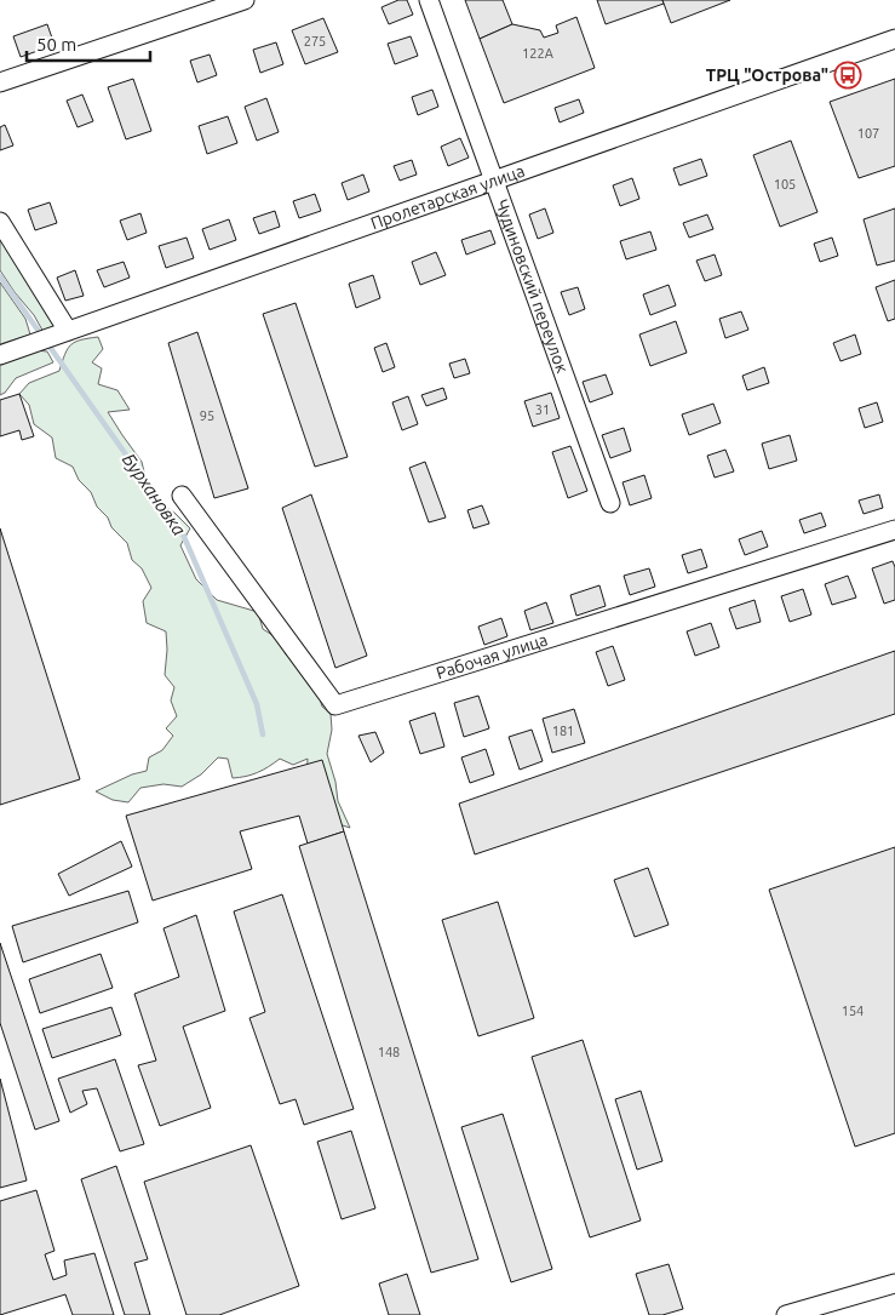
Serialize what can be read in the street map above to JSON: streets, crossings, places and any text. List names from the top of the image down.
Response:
{
  "streets": {
    "street": ["Пролетарская улица", "Чудиновский переулок", "Рабочая улица"]
  },
  "crossings": [
    ["Пролетарская улица", "Чудиновский переулок"]
  ],
  "water": ["Бурхановка"],
  "places": {
    "bus stop": ["ТРЦ \"Острова\""]
  },
  "house_numbers": [
    "275",
    "122А",
    "107",
    "105",
    "31",
    "95",
    "181",
    "154",
    "148"
  ],
  "scale_bar": "50 m"
}
